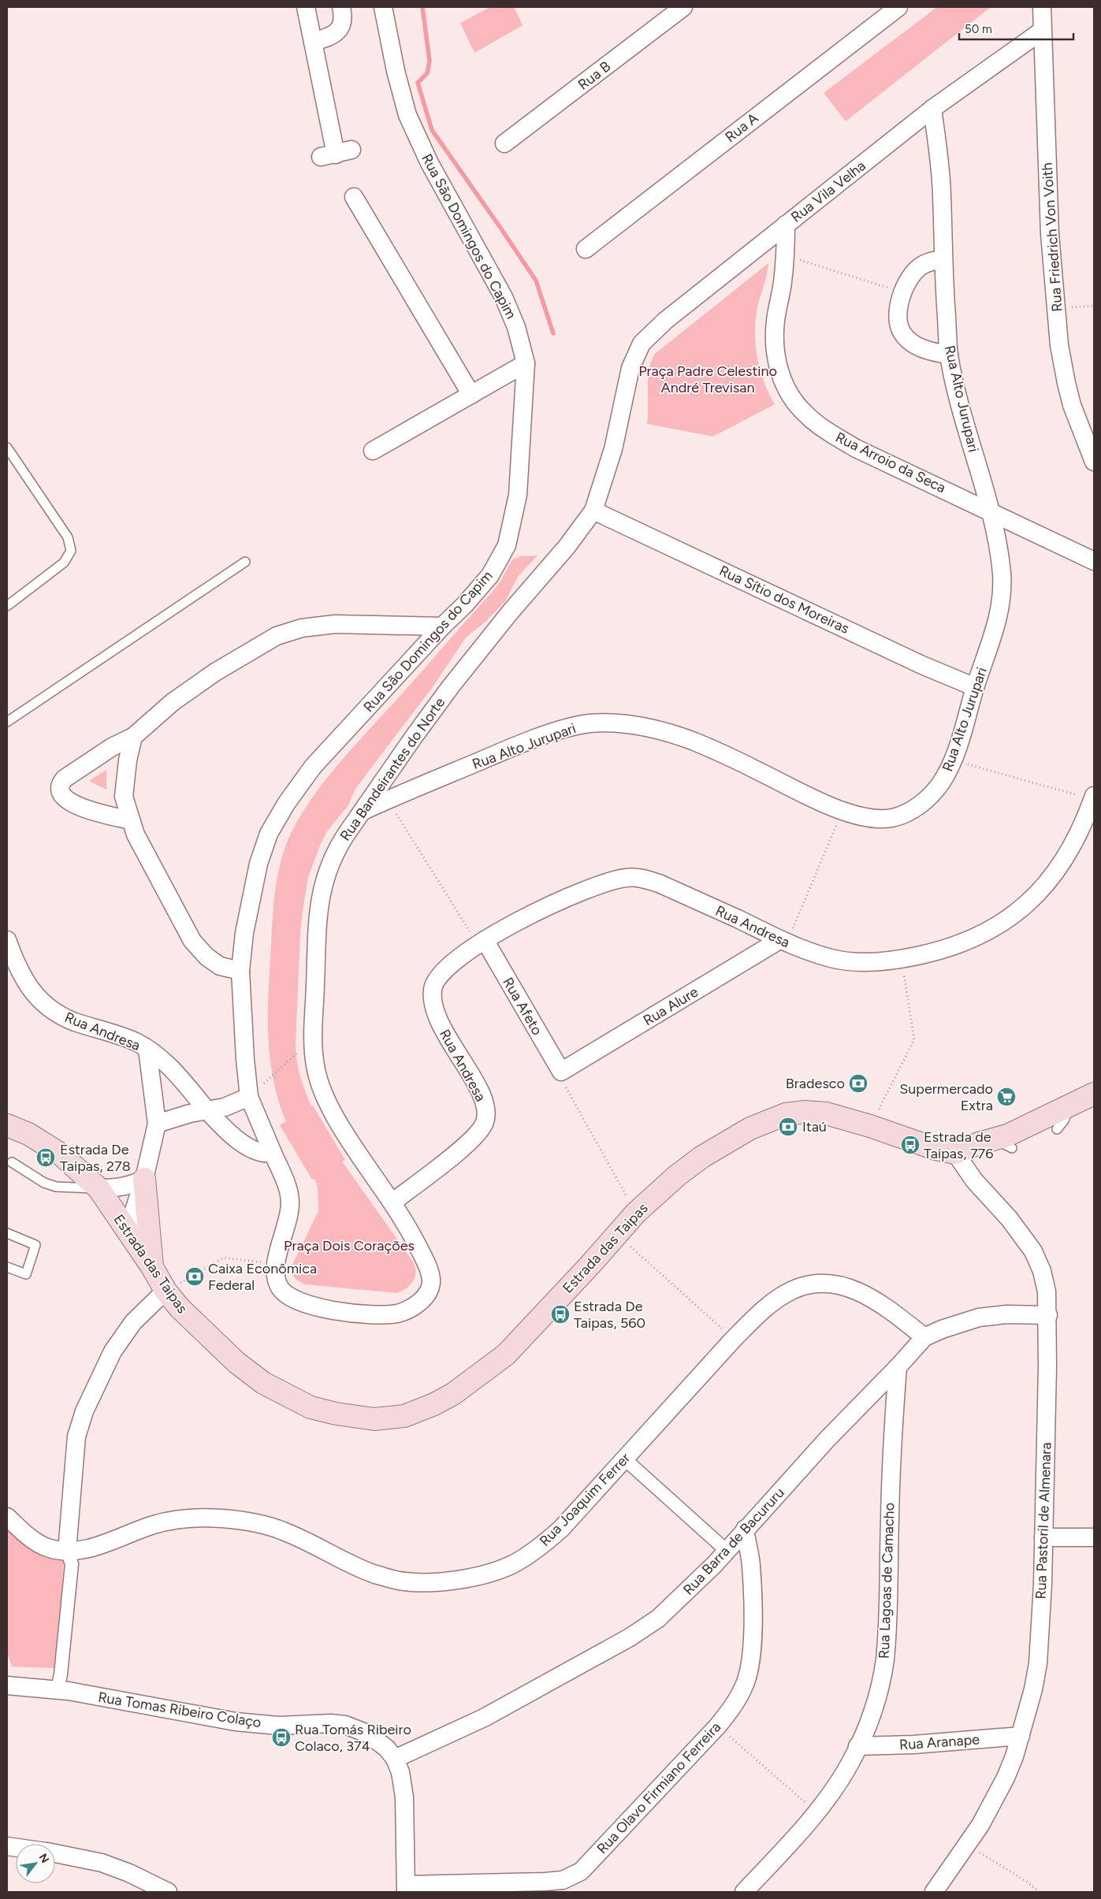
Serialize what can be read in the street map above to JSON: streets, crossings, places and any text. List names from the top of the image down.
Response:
{
  "streets": {
    "main road": ["Estrada das Taipas"],
    "street": [
      "Rua B",
      "Rua A",
      "Rua Vila Velha",
      "Rua São Domingos do Capim",
      "Rua Friedrich Von Voith",
      "Rua Alto Jurupari",
      "Rua Arroio da Seca",
      "Rua Sítio dos Moreiras",
      "Rua Bandeirantes do Norte",
      "Rua Andresa",
      "Rua Afeto",
      "Rua Alure",
      "Rua Joaquim Ferrer",
      "Rua Pastoril de Almenara",
      "Rua Barra de Bacururu",
      "Rua Lagoas de Camacho",
      "Rua Tomas Ribeiro Colaço",
      "Rua Aranape",
      "Rua Olavo Firmiano Ferreira"
    ]
  },
  "crossings": [
    ["Rua Vila Velha", "Rua Friedrich Von Voith"],
    ["Rua Vila Velha", "Rua Alto Jurupari"],
    ["Rua Vila Velha", "Rua Arroio da Seca"],
    ["Rua Vila Velha", "Rua Bandeirantes do Norte"],
    ["Rua São Domingos do Capim", "Rua Andresa"],
    ["Rua Alto Jurupari", "Rua Arroio da Seca"],
    ["Rua Alto Jurupari", "Rua Sítio dos Moreiras"],
    ["Rua Alto Jurupari", "Rua Bandeirantes do Norte"],
    ["Rua Sítio dos Moreiras", "Rua Bandeirantes do Norte"],
    ["Rua Bandeirantes do Norte", "Rua Andresa"],
    ["Rua Andresa", "Rua Afeto"],
    ["Rua Andresa", "Rua Alure"],
    ["Rua Afeto", "Rua Alure"],
    ["Estrada das Taipas", "Rua Pastoril de Almenara"],
    ["Rua Joaquim Ferrer", "Rua Barra de Bacururu"],
    ["Rua Pastoril de Almenara", "Rua Barra de Bacururu"],
    ["Rua Pastoril de Almenara", "Rua Aranape"],
    ["Rua Barra de Bacururu", "Rua Lagoas de Camacho"],
    ["Rua Barra de Bacururu", "Rua Tomas Ribeiro Colaço"],
    ["Rua Barra de Bacururu", "Rua Olavo Firmiano Ferreira"],
    ["Rua Lagoas de Camacho", "Rua Aranape"],
    ["Rua Tomas Ribeiro Colaço", "Rua Olavo Firmiano Ferreira"]
  ],
  "parks": ["Praça Padre Celestino André Trevisan", "Praça Dois Corações"],
  "places": {
    "bank": ["Bradesco", "Itaú", "Caixa Econômica Federal"],
    "supermarket": ["Supermercado Extra"],
    "bus stop": [
      "Estrada de Taipas, 776",
      "Estrada De Taipas, 278",
      "Estrada De Taipas, 560",
      "Rua Tomás Ribeiro Colaco, 374"
    ]
  },
  "scale_bar": "50 m",
  "north": "top right"
}
